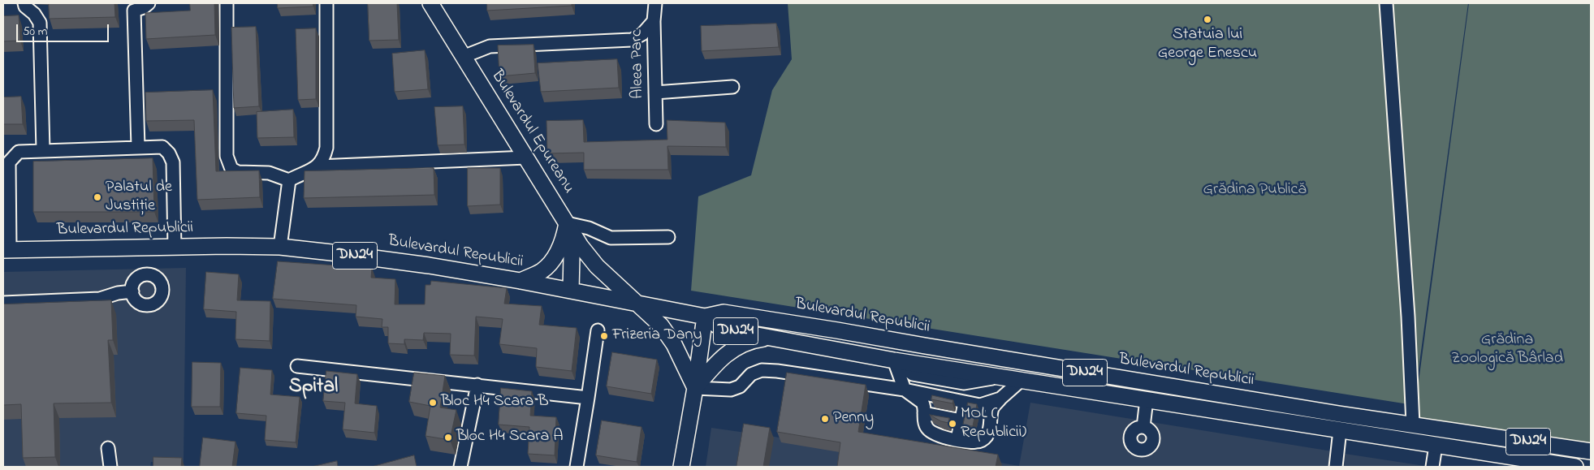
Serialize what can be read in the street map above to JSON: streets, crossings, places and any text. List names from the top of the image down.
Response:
{
  "streets": {
    "main road": ["Bulevardul Epureanu", "Bulevardul Republicii", "DN24"],
    "street": ["Aleea Parc"]
  },
  "crossings": [
    ["Bulevardul Epureanu", "Bulevardul Republicii"]
  ],
  "districts": ["Spital"],
  "parks": ["Grădina Publică", "Grădina Zoologică Bârlad"],
  "places": [
    "Statuia lui George Enescu",
    "Palatul de Justiție",
    "Frizeria Dany",
    "Bloc H4 Scara B",
    "Penny",
    "MOL ( Republicii)",
    "Bloc H4 Scara A"
  ],
  "scale_bar": "50 m"
}
